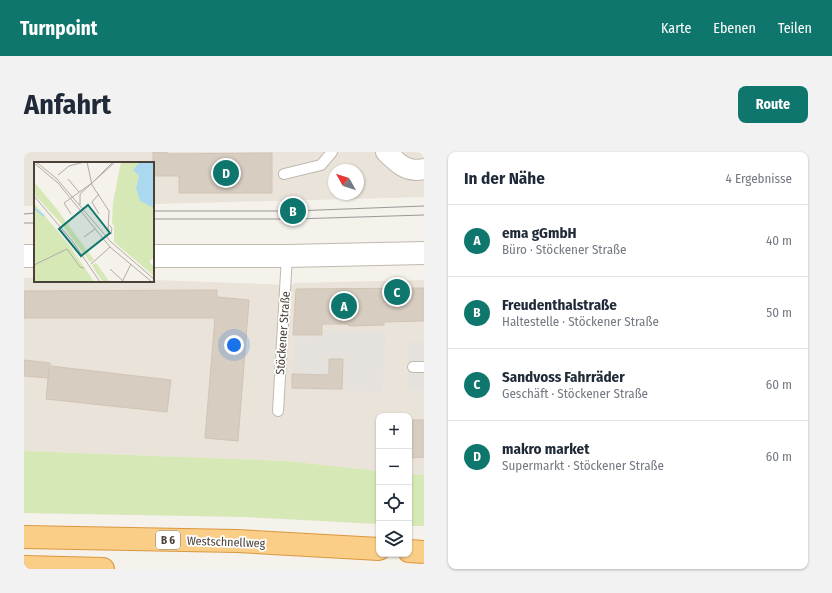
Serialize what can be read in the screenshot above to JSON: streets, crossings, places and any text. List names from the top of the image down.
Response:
{
  "streets": {
    "highway": ["B 6", "Westschnellweg"],
    "lane": ["Stöckener Straße"]
  },
  "north": "top left",
  "page": {
    "header": "Turnpoint",
    "nav": ["Karte", "Ebenen", "Teilen"],
    "buttons": "Route",
    "title": "Anfahrt",
    "heading": ["In der Nähe", "4 Ergebnisse"],
    "pins": [
      "D",
      "B",
      "C",
      "A"
    ],
    "list": [
      {
        "mark": "A",
        "name": "ema gGmbH",
        "note": "Büro · Stöckener Straße",
        "value": "40 m"
      },
      {
        "mark": "B",
        "name": "Freudenthalstraße",
        "note": "Haltestelle · Stöckener Straße",
        "value": "50 m"
      },
      {
        "mark": "C",
        "name": "Sandvoss Fahrräder",
        "note": "Geschäft · Stöckener Straße",
        "value": "60 m"
      },
      {
        "mark": "D",
        "name": "makro market",
        "note": "Supermarkt · Stöckener Straße",
        "value": "60 m"
      }
    ],
    "map_buttons": ["+", "−"]
  }
}
